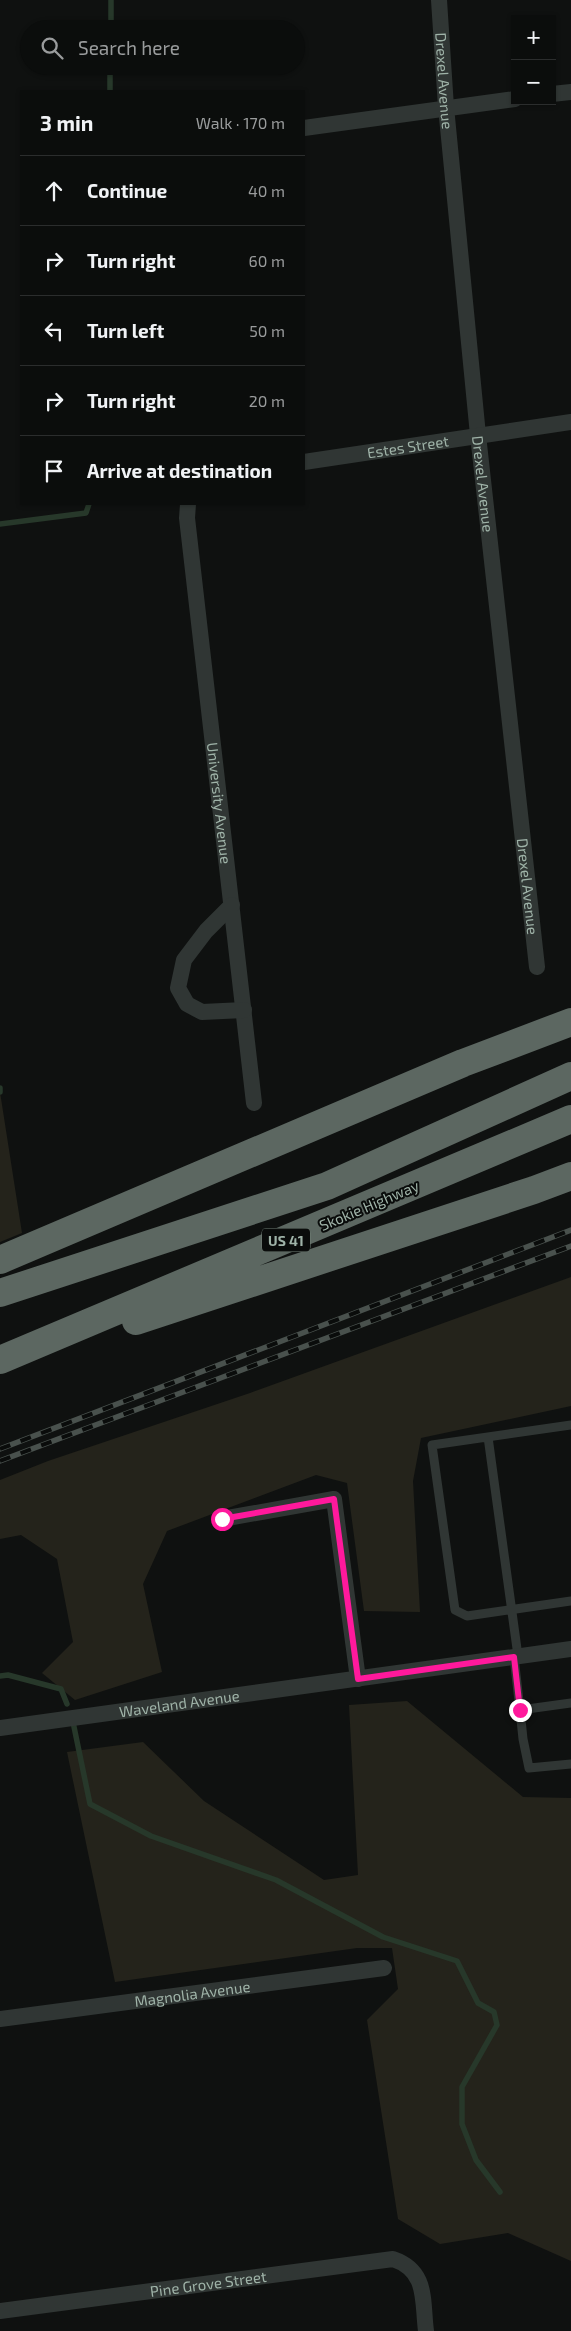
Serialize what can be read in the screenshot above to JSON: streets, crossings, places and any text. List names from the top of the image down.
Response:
{
  "streets": {
    "highway": ["Skokie Highway", "US 41"],
    "street": [
      "Drexel Avenue",
      "Estes Street",
      "University Avenue",
      "Waveland Avenue",
      "Magnolia Avenue",
      "Pine Grove Street"
    ]
  },
  "crossings": [
    ["Drexel Avenue", "Estes Street"]
  ],
  "page": {
    "map_buttons": ["+", "−"],
    "search": "Search here",
    "heading": ["3 min", "Walk · 170 m"],
    "list": [
      ["Continue", "40 m"],
      ["Turn right", "60 m"],
      ["Turn left", "50 m"],
      ["Turn right", "20 m"],
      "Arrive at destination"
    ]
  }
}
